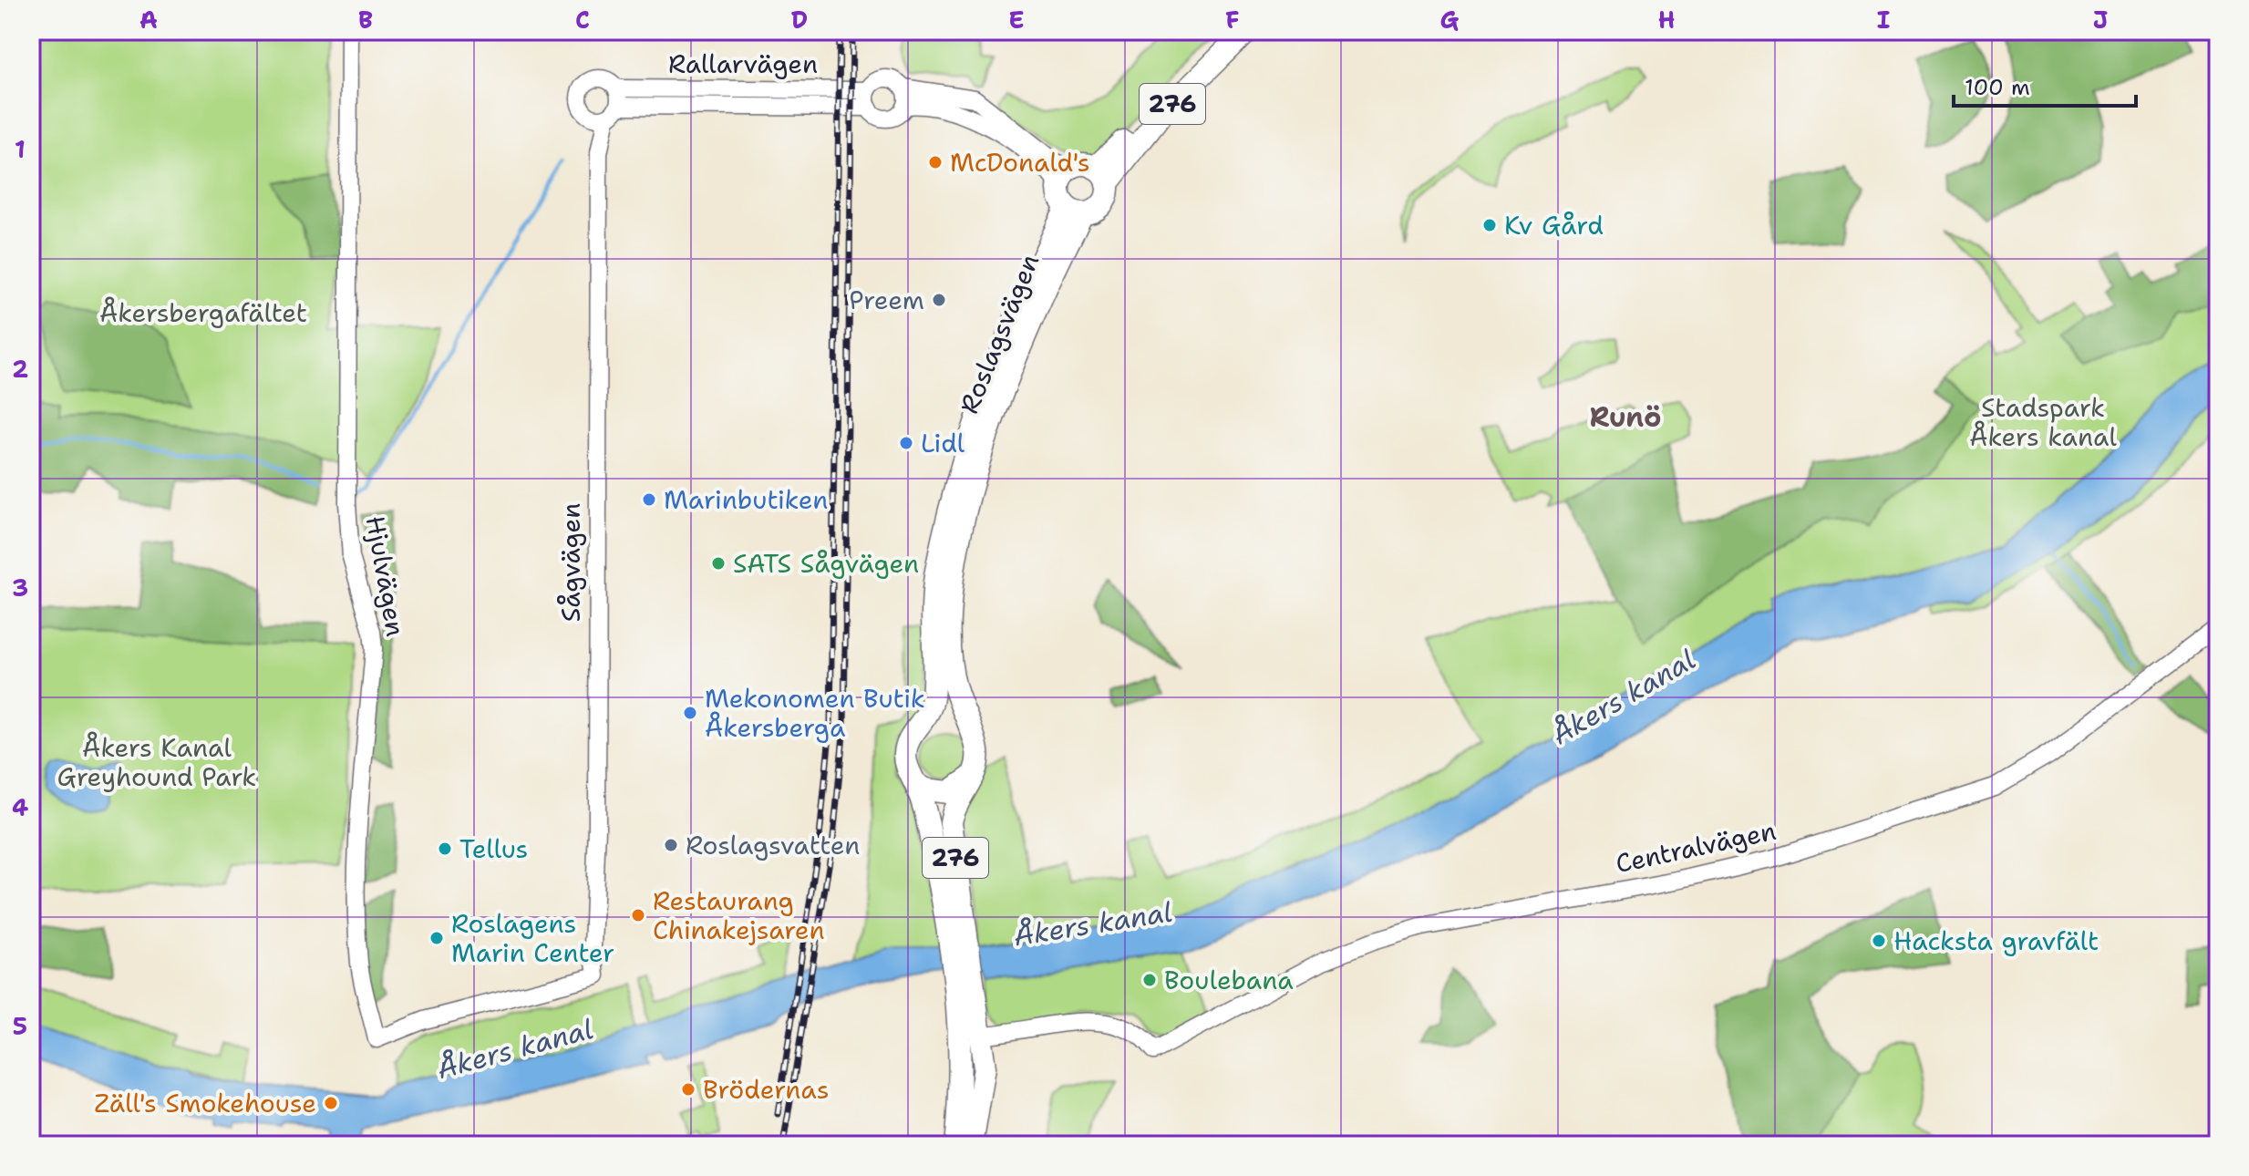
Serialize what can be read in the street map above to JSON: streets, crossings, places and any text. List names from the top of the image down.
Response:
{
  "streets": {
    "main road": ["276", "Roslagsvägen"],
    "street": [
      "Rallarvägen",
      "Sågvägen",
      "Hjulvägen",
      "Centralvägen"
    ]
  },
  "crossings": [
    ["Rallarvägen", "Sågvägen"],
    ["276", "Roslagsvägen"],
    ["Sågvägen", "Hjulvägen"]
  ],
  "districts": ["Runö"],
  "water": ["Åkers kanal"],
  "parks": ["Åkersbergafältet", "Stadspark Åkers kanal", "Åkers Kanal Greyhound Park"],
  "places": [
    "McDonald's",
    "Kv Gård",
    "Preem",
    "Lidl",
    "Marinbutiken",
    "SATS Sågvägen",
    "Mekonomen Butik Åkersberga",
    "Roslagsvatten",
    "Tellus",
    "Restaurang Chinakejsaren",
    "Roslagens Marin Center",
    "Hacksta gravfält",
    "Boulebana",
    "Brödernas",
    "Zäll's Smokehouse"
  ],
  "scale_bar": "100 m",
  "grid": {
    "columns": [
      "A",
      "B",
      "C",
      "D",
      "E",
      "F",
      "G",
      "H",
      "I",
      "J"
    ],
    "rows": [
      "1",
      "2",
      "3",
      "4",
      "5"
    ]
  }
}
